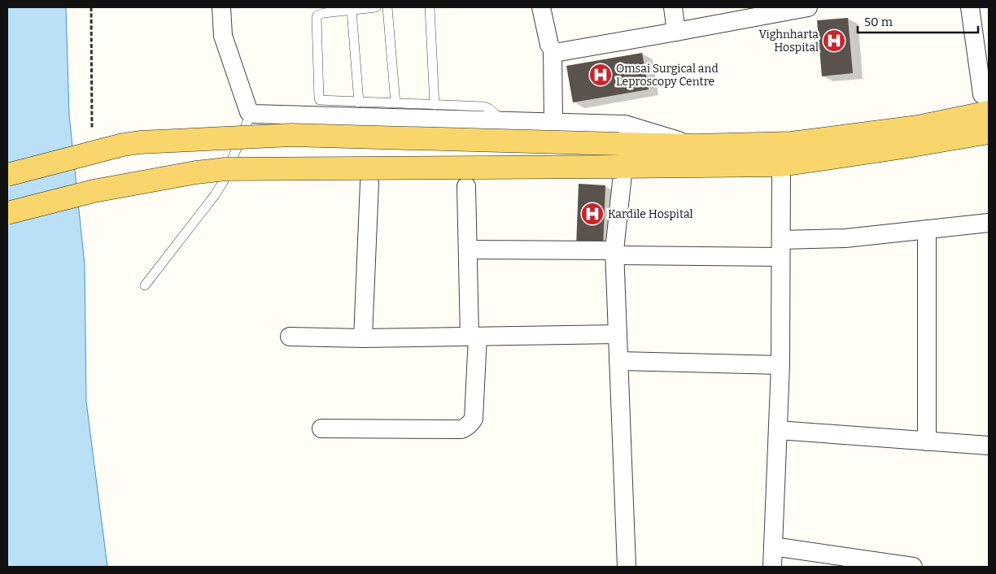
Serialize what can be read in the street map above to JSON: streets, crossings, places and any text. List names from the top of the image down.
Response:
{
  "places": {
    "hospital": ["Vighnharta Hospital", "Omsai Surgical and Leproscopy Centre", "Kardile Hospital"]
  },
  "scale_bar": "50 m"
}
